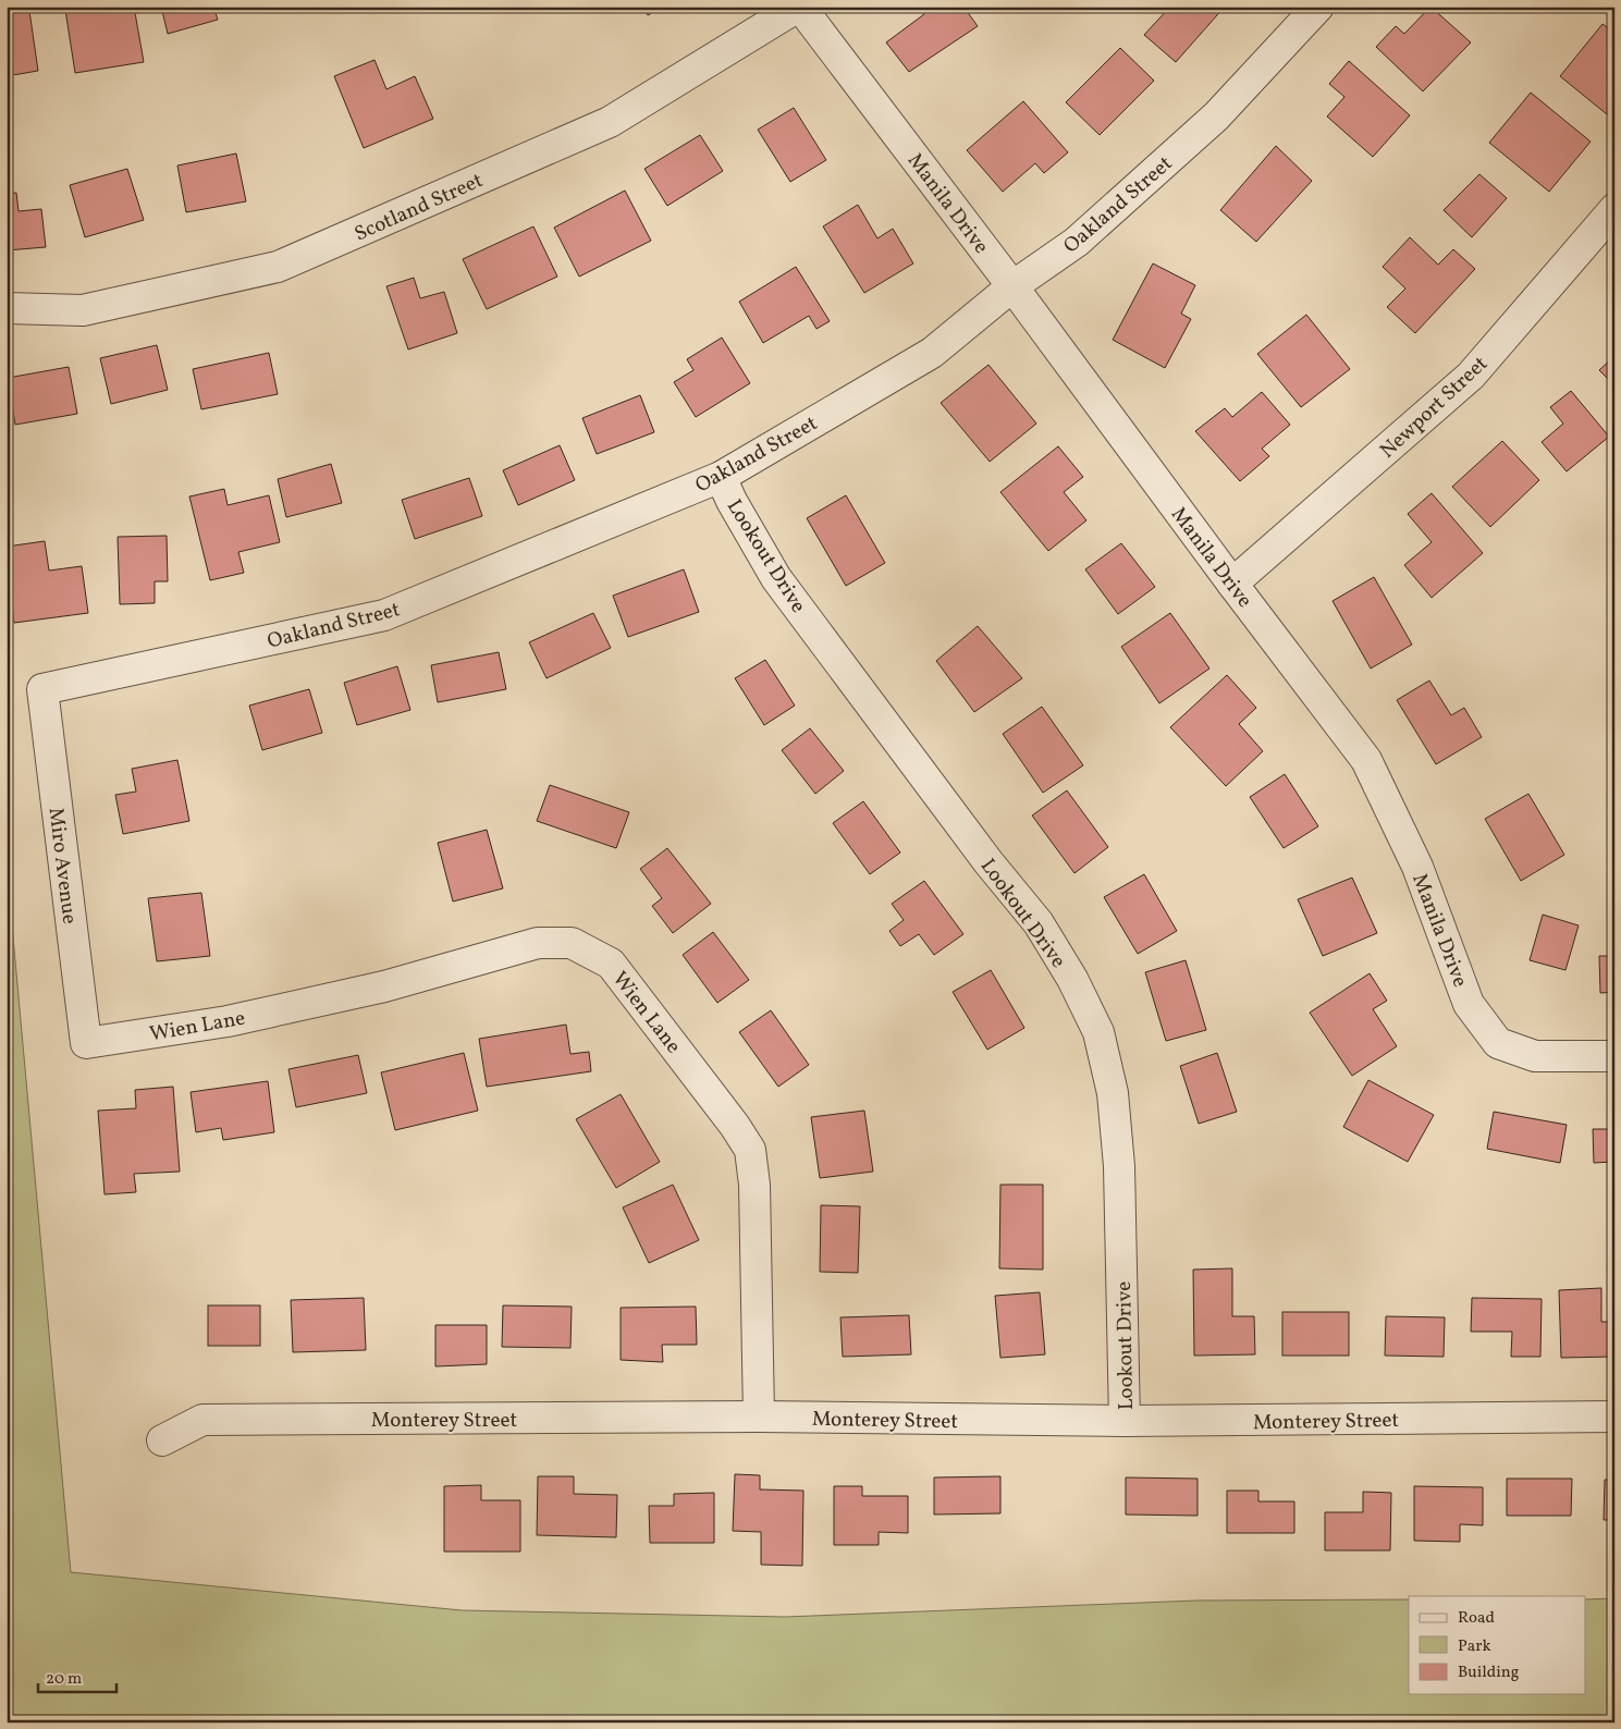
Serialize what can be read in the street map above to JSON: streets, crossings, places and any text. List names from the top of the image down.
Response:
{
  "streets": {
    "street": [
      "Manila Drive",
      "Oakland Street",
      "Scotland Street",
      "Newport Street",
      "Lookout Drive",
      "Miro Avenue",
      "Wien Lane",
      "Monterey Street"
    ]
  },
  "crossings": [
    ["Manila Drive", "Oakland Street"],
    ["Manila Drive", "Scotland Street"],
    ["Manila Drive", "Newport Street"],
    ["Oakland Street", "Lookout Drive"],
    ["Oakland Street", "Miro Avenue"],
    ["Lookout Drive", "Monterey Street"],
    ["Miro Avenue", "Wien Lane"],
    ["Wien Lane", "Monterey Street"]
  ],
  "legend": ["Road", "Park", "Building"],
  "scale_bar": "20 m"
}
